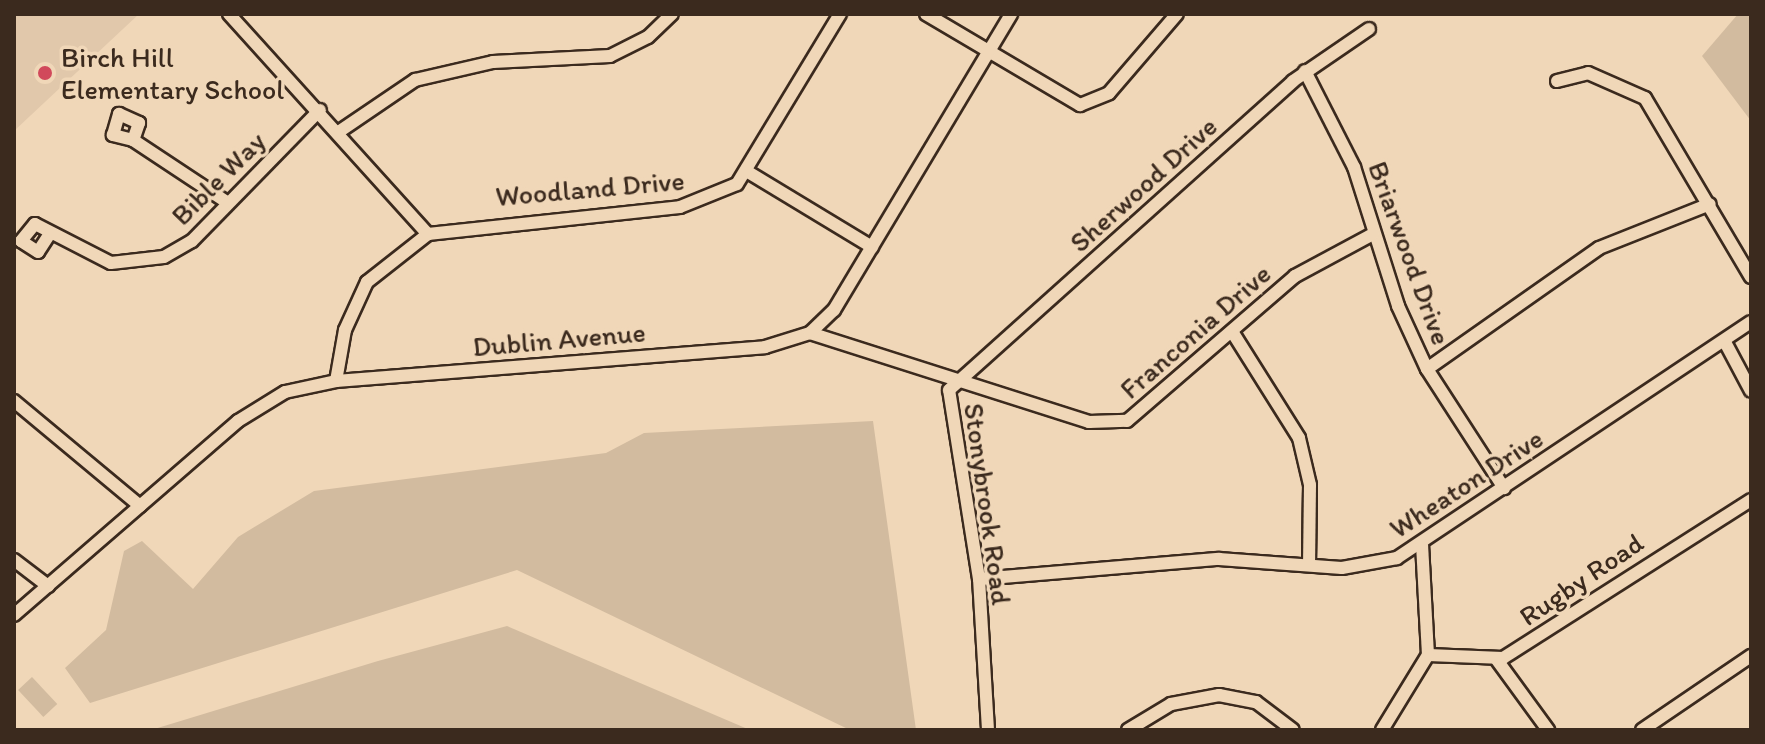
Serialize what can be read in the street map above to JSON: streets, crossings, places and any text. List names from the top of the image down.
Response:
{
  "streets": {
    "street": [
      "Bible Way",
      "Sherwood Drive",
      "Woodland Drive",
      "Briarwood Drive",
      "Franconia Drive",
      "Dublin Avenue",
      "Wheaton Drive",
      "Stonybrook Road",
      "Rugby Road"
    ]
  },
  "crossings": [
    ["Sherwood Drive", "Briarwood Drive"],
    ["Sherwood Drive", "Franconia Drive"],
    ["Sherwood Drive", "Stonybrook Road"],
    ["Briarwood Drive", "Franconia Drive"],
    ["Briarwood Drive", "Wheaton Drive"],
    ["Franconia Drive", "Dublin Avenue"],
    ["Franconia Drive", "Stonybrook Road"],
    ["Wheaton Drive", "Stonybrook Road"]
  ],
  "places": ["Birch Hill Elementary School"]
}
